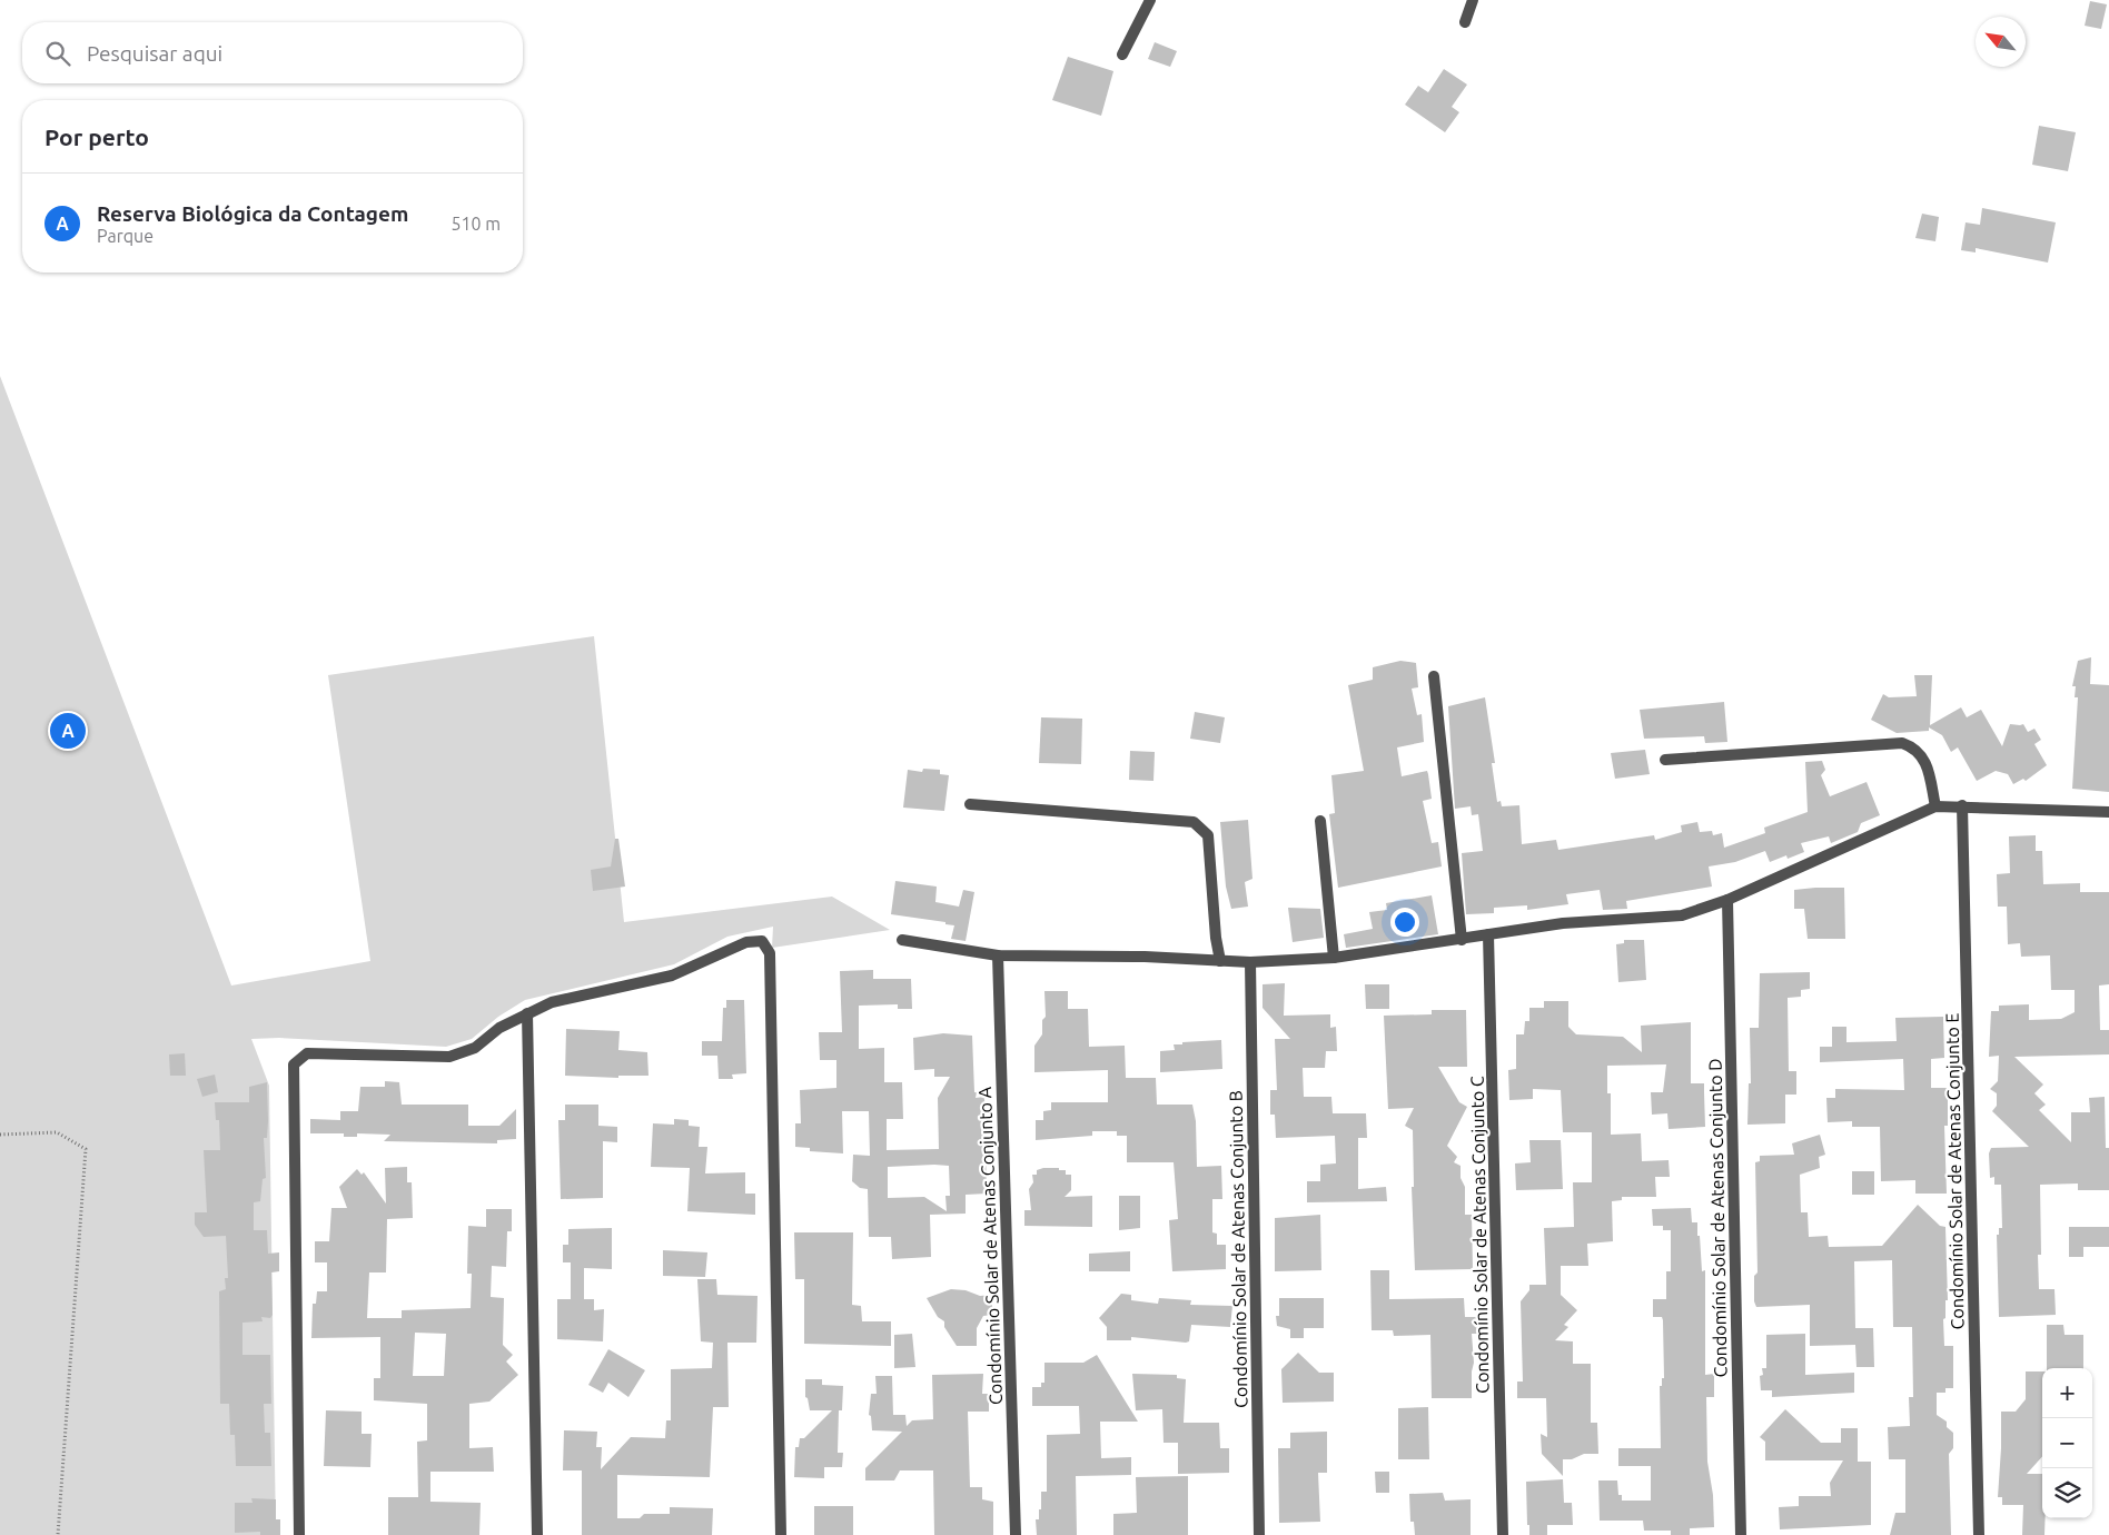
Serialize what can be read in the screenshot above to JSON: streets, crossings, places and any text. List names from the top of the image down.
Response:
{
  "streets": {
    "street": [
      "Condomínio Solar de Atenas Conjunto E",
      "Condomínio Solar de Atenas Conjunto D",
      "Condomínio Solar de Atenas Conjunto C",
      "Condomínio Solar de Atenas Conjunto A",
      "Condomínio Solar de Atenas Conjunto B"
    ]
  },
  "north": "top left",
  "page": {
    "search": "Pesquisar aqui",
    "heading": "Por perto",
    "list": [
      {
        "mark": "A",
        "name": "Reserva Biológica da Contagem",
        "note": "Parque",
        "value": "510 m"
      }
    ],
    "pins": "A",
    "map_buttons": ["+", "−"]
  }
}
